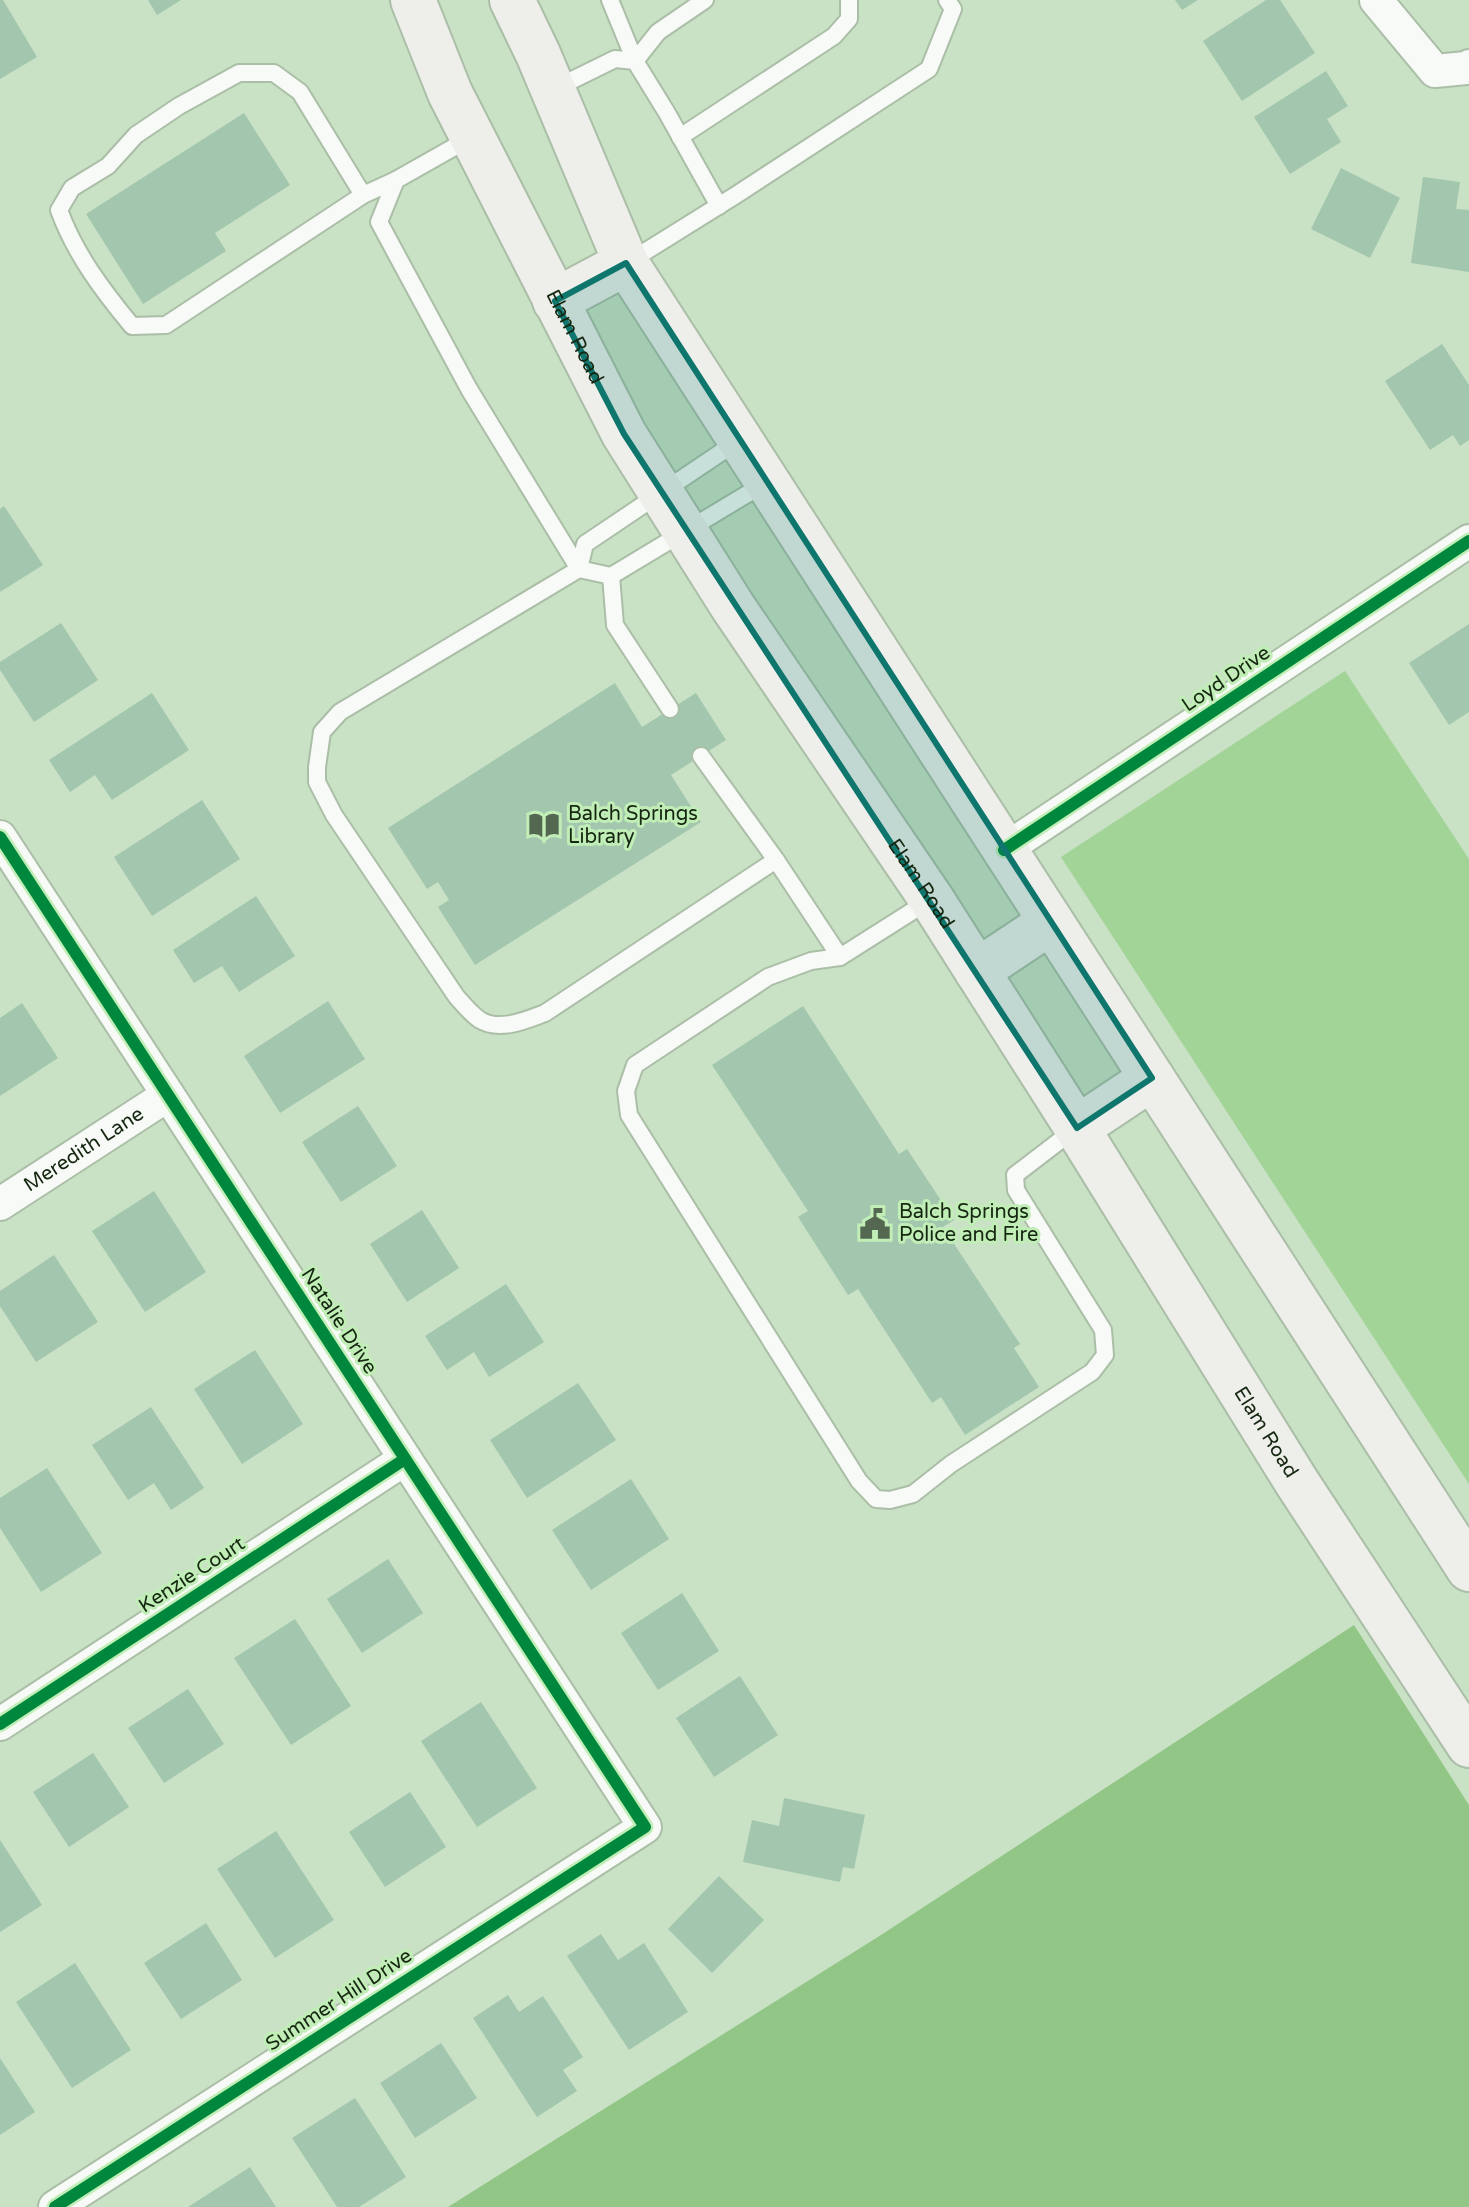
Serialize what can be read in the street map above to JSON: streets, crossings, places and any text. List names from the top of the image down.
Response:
{
  "streets": {
    "main road": ["Elam Road"],
    "street": [
      "Loyd Drive",
      "Meredith Lane",
      "Natalie Drive",
      "Kenzie Court",
      "Summer Hill Drive"
    ]
  },
  "crossings": [
    ["Meredith Lane", "Natalie Drive"],
    ["Natalie Drive", "Kenzie Court"],
    ["Natalie Drive", "Summer Hill Drive"]
  ],
  "places": {
    "library": ["Balch Springs Library"],
    "public building": ["Balch Springs Police and Fire"]
  }
}
